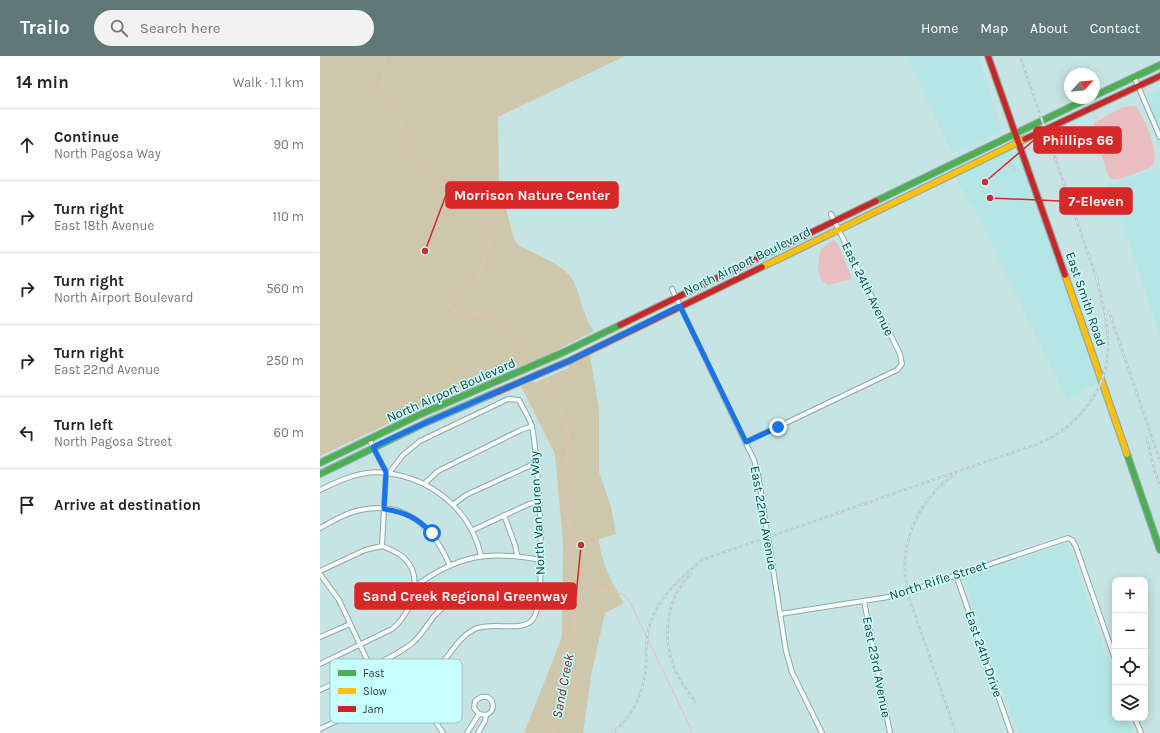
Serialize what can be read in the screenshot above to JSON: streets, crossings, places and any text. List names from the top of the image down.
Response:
{
  "streets": {
    "main road": ["North Airport Boulevard", "East Smith Road"],
    "street": [
      "East 24th Avenue",
      "North Van Buren Way",
      "East 22nd Avenue",
      "North Rifle Street",
      "East 24th Drive",
      "East 23rd Avenue"
    ]
  },
  "crossings": [
    ["North Airport Boulevard", "East 24th Avenue"],
    ["North Airport Boulevard", "East Smith Road"],
    ["North Airport Boulevard", "East 22nd Avenue"],
    ["East 24th Avenue", "East 22nd Avenue"],
    ["East 22nd Avenue", "North Rifle Street"],
    ["North Rifle Street", "East 24th Drive"],
    ["North Rifle Street", "East 23rd Avenue"]
  ],
  "water": ["Sand Creek"],
  "places": [
    "Phillips 66",
    "7-Eleven",
    "Morrison Nature Center",
    "Sand Creek Regional Greenway"
  ],
  "legend": ["Fast", "Slow", "Jam"],
  "north": "top right",
  "page": {
    "header": "Trailo",
    "search": "Search here",
    "nav": [
      "Home",
      "Map",
      "About",
      "Contact"
    ],
    "heading": ["14 min", "Walk · 1.1 km"],
    "list": [
      ["Continue", "North Pagosa Way", "90 m"],
      ["Turn right", "East 18th Avenue", "110 m"],
      ["Turn right", "North Airport Boulevard", "560 m"],
      ["Turn right", "East 22nd Avenue", "250 m"],
      ["Turn left", "North Pagosa Street", "60 m"],
      "Arrive at destination"
    ],
    "map_buttons": ["+", "−"]
  }
}
